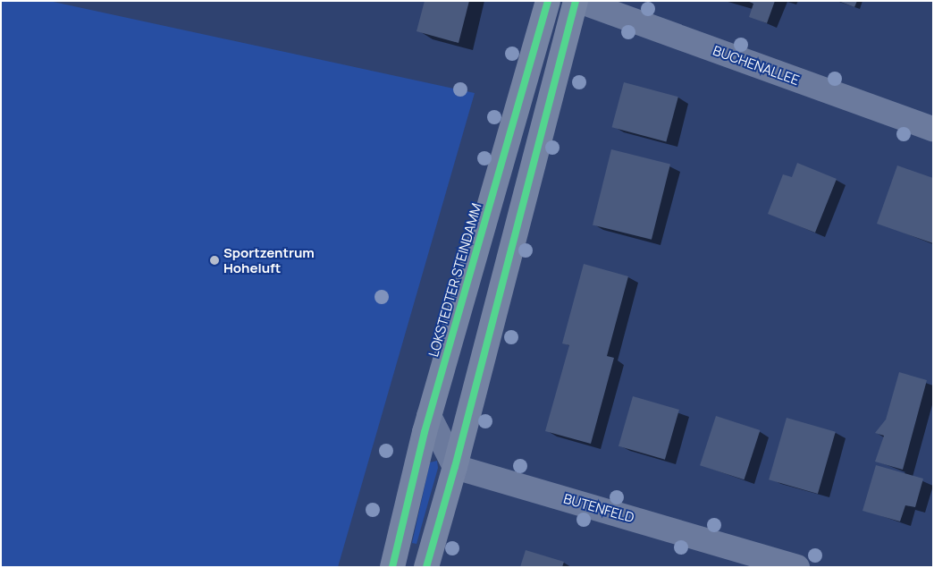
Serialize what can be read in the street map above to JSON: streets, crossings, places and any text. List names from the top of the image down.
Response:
{
  "streets": {
    "main road": ["LOKSTEDTER STEINDAMM"],
    "street": ["BUCHENALLEE", "BUTENFELD"]
  },
  "places": ["Sportzentrum Hoheluft"]
}
